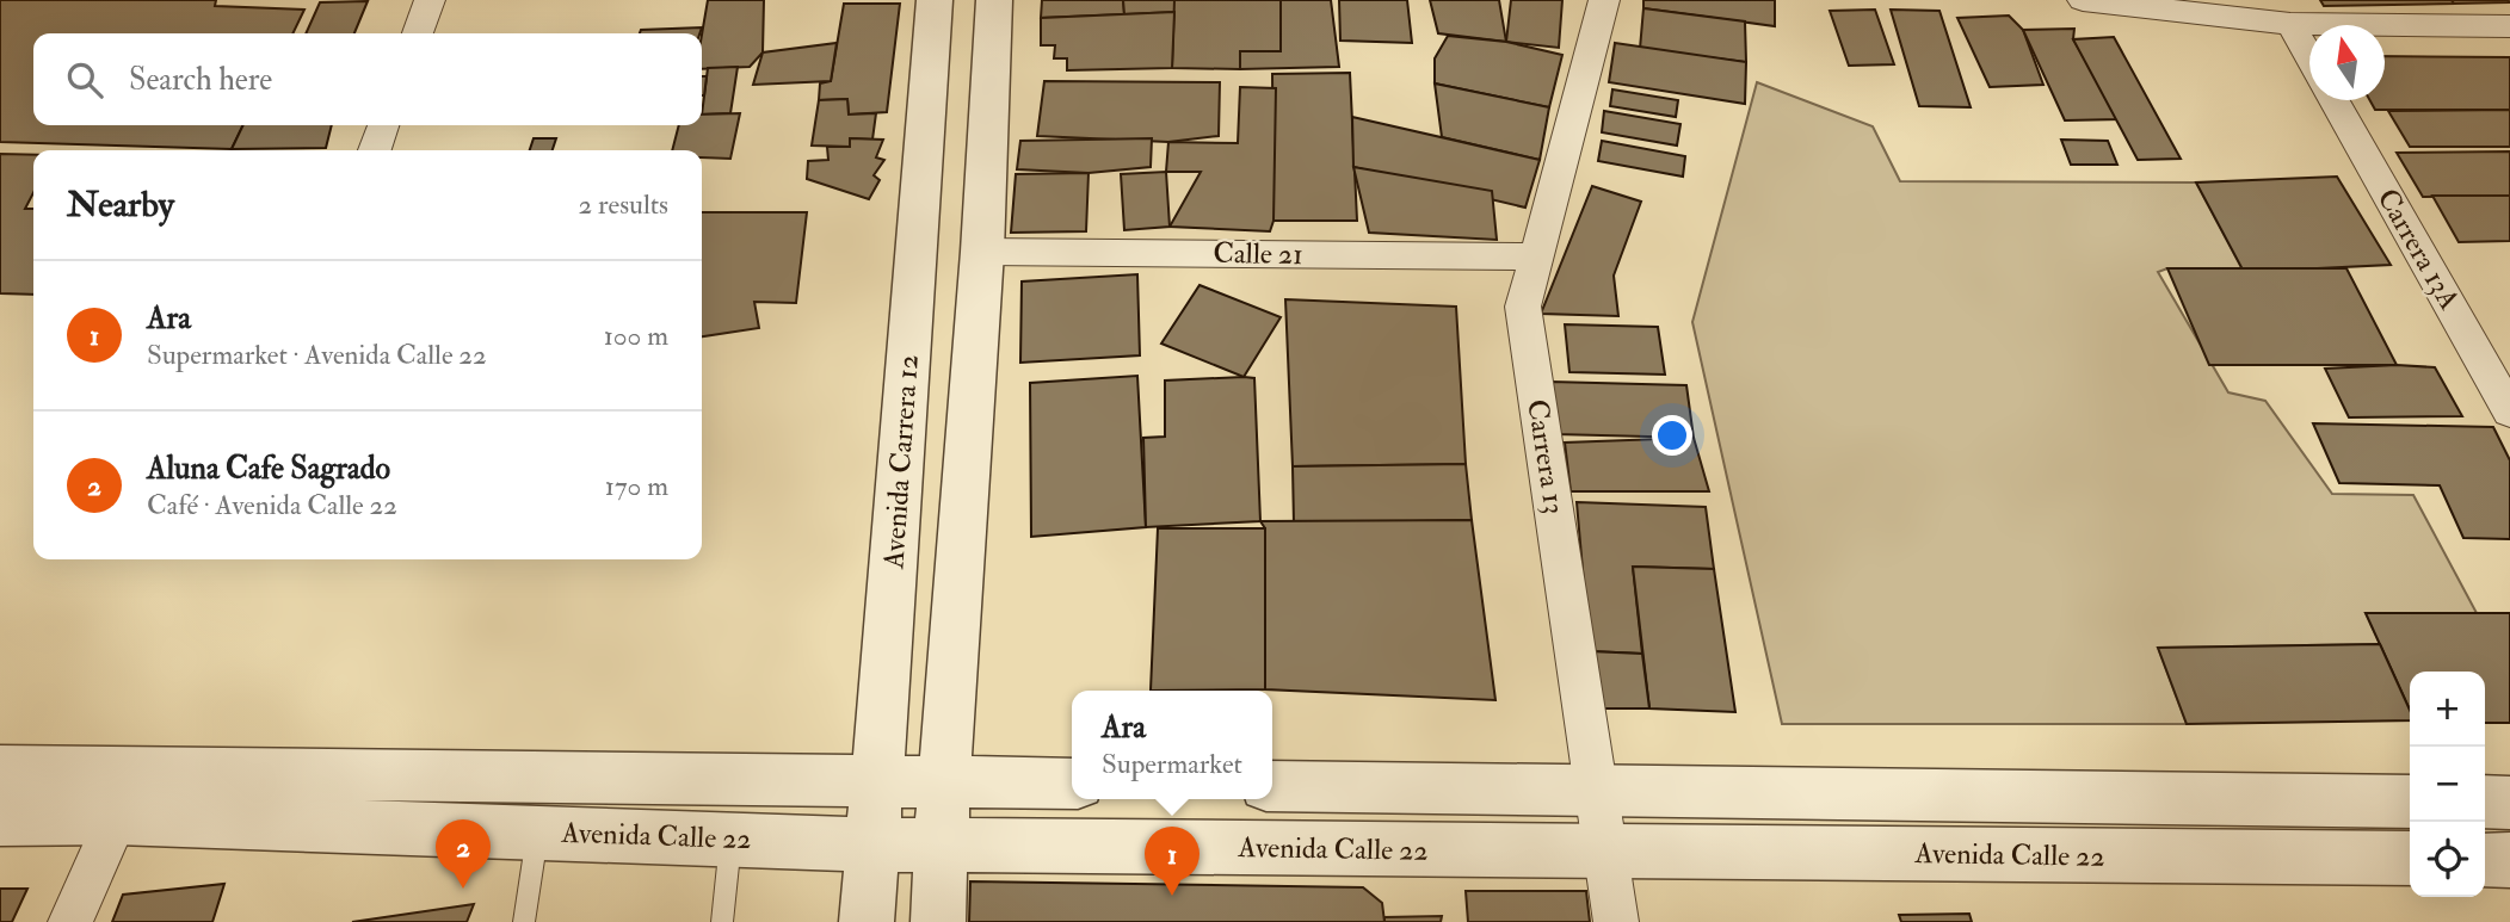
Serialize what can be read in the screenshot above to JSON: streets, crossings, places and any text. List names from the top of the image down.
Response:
{
  "streets": {
    "street": [
      "Carrera 13A",
      "Calle 21",
      "Carrera 13",
      "Avenida Carrera 12",
      "Avenida Calle 22"
    ]
  },
  "crossings": [
    ["Calle 21", "Carrera 13"],
    ["Carrera 13", "Avenida Calle 22"],
    ["Avenida Carrera 12", "Avenida Calle 22"]
  ],
  "north": "top",
  "page": {
    "search": "Search here",
    "heading": ["Nearby", "2 results"],
    "list": [
      {
        "mark": "1",
        "name": "Ara",
        "note": "Supermarket · Avenida Calle 22",
        "value": "100 m"
      },
      {
        "mark": "2",
        "name": "Aluna Cafe Sagrado",
        "note": "Café · Avenida Calle 22",
        "value": "170 m"
      }
    ],
    "map_buttons": ["+", "−"],
    "popup": ["Ara", "Supermarket"],
    "pins": ["2", "1"]
  }
}
